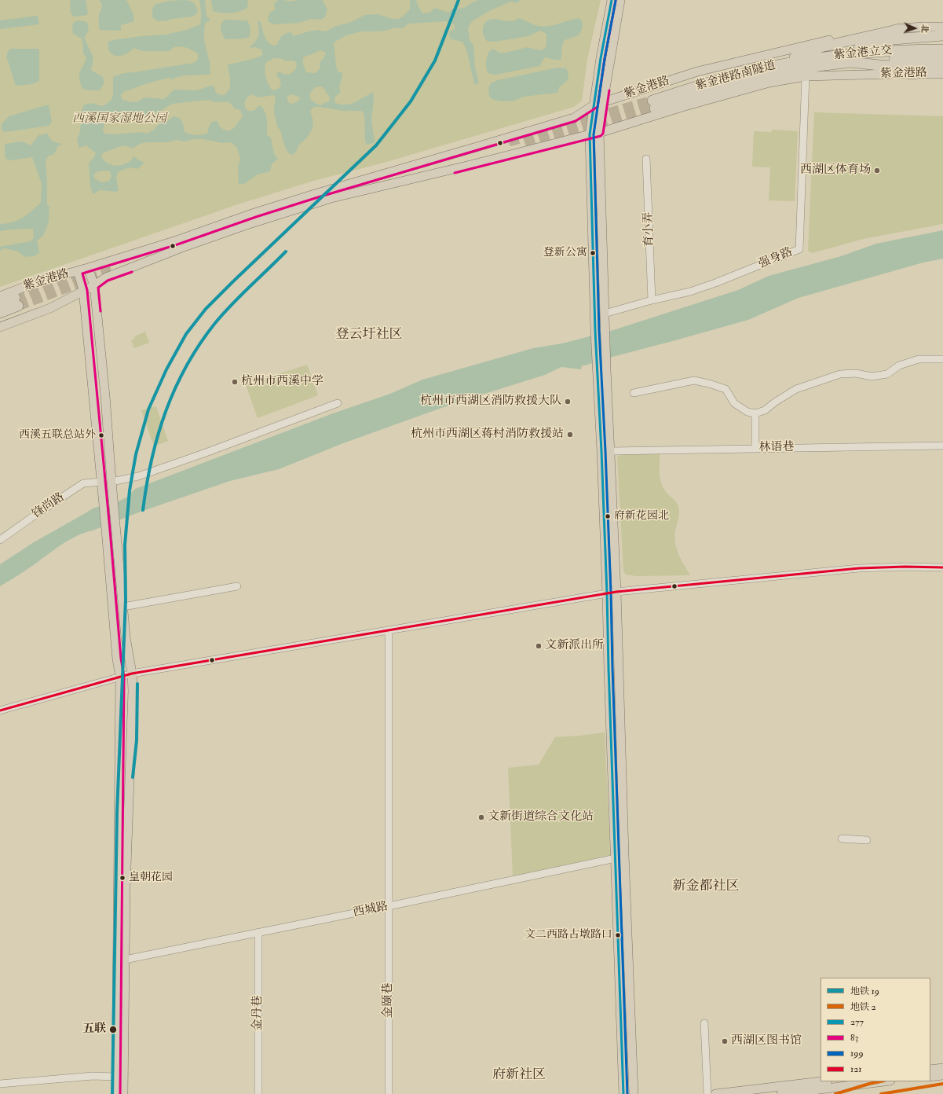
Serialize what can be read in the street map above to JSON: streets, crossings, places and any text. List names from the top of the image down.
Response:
{
  "streets": {
    "highway": ["紫金港立交", "紫金港路南隧道"],
    "main road": ["紫金港路"],
    "street": [
      "育小弄",
      "强身路",
      "林语巷",
      "锋尚路",
      "西城路",
      "金颐巷",
      "金丹巷"
    ]
  },
  "crossings": [
    ["紫金港立交", "紫金港路南隧道"],
    ["紫金港路", "强身路"],
    ["育小弄", "强身路"],
    ["西城路", "金颐巷"],
    ["西城路", "金丹巷"]
  ],
  "districts": ["登云圩社区", "新金都社区", "府新社区"],
  "parks": ["西溪国家湿地公园"],
  "places": [
    "西湖区体育场",
    "登新公寓",
    "杭州市西溪中学",
    "杭州市西湖区消防救援大队",
    "杭州市西湖区蒋村消防救援站",
    "西溪五联总站外",
    "府新花园北",
    "文新派出所",
    "文新街道综合文化站",
    "皇朝花园",
    "文二西路古墩路口",
    "五联",
    "西湖区图书馆"
  ],
  "lines": [
    "metro line 19",
    "transit line 277",
    "transit line 83",
    "transit line 199",
    "transit line 121",
    "metro line 2"
  ],
  "legend": [
    "地铁 19",
    "地铁 2",
    "277",
    "83",
    "199",
    "121"
  ],
  "north": "right"
}
